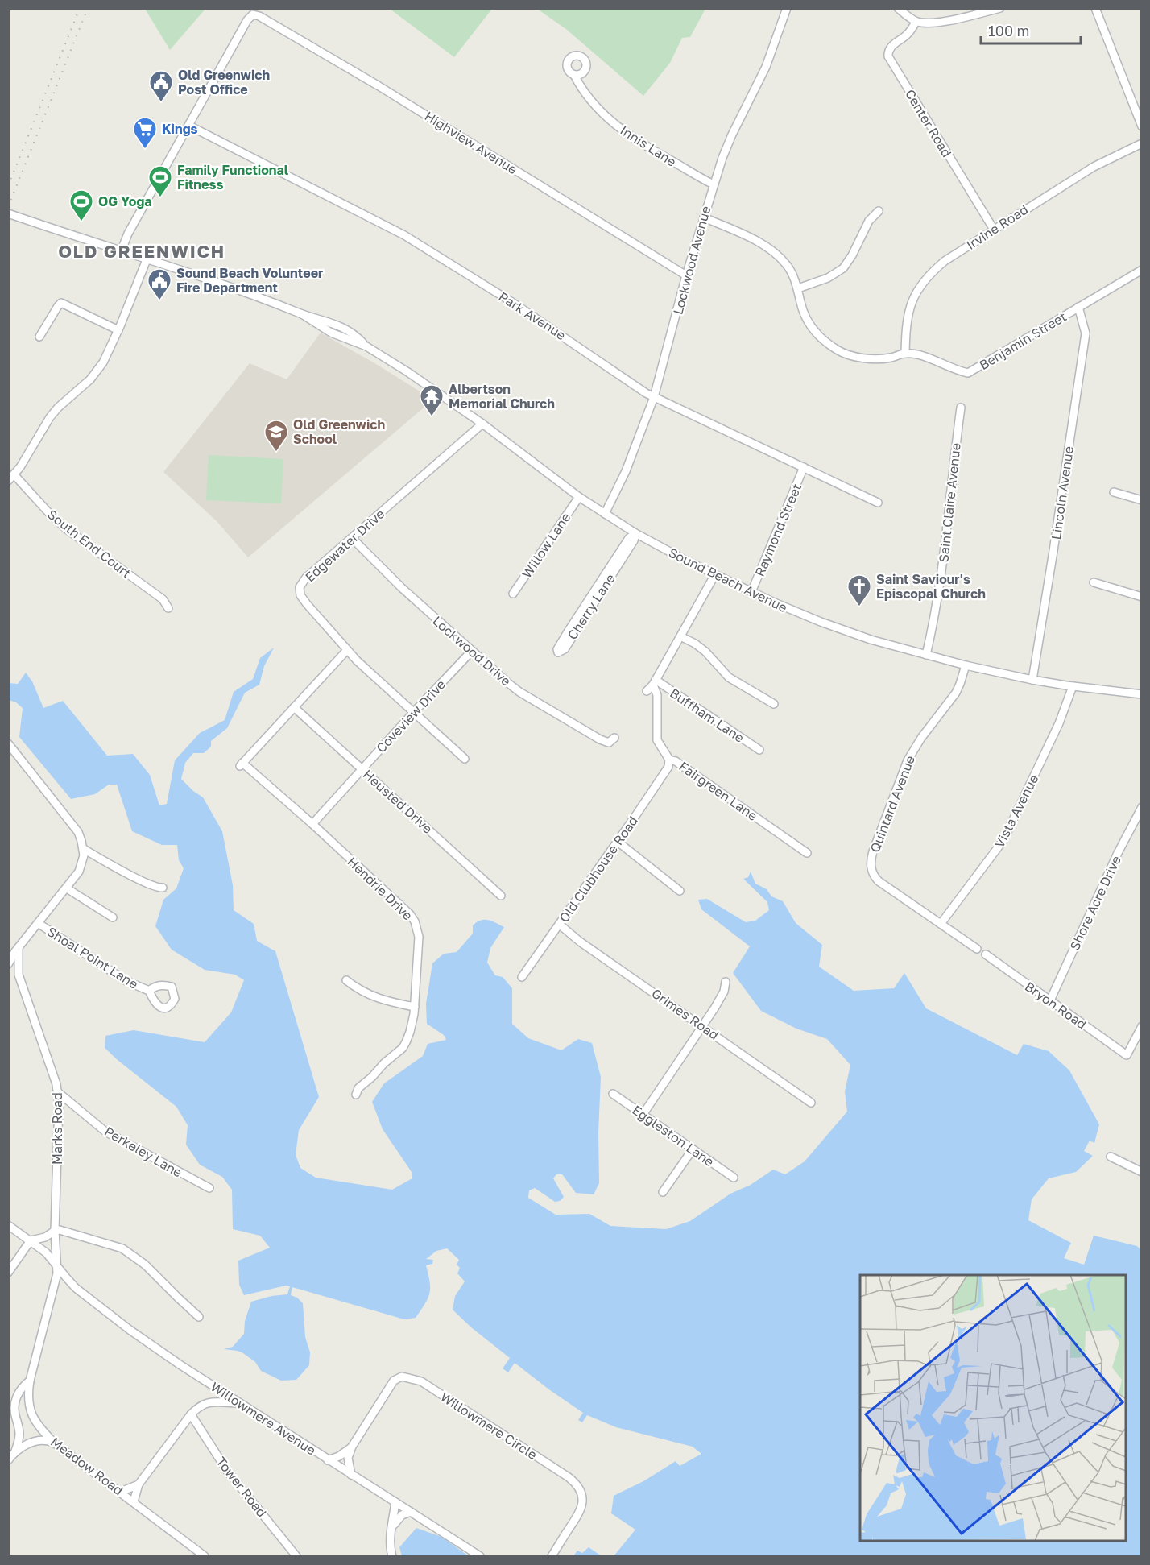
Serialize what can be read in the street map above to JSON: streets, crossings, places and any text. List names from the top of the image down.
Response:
{
  "streets": {
    "street": [
      "Center Road",
      "Highview Avenue",
      "Innis Lane",
      "Irvine Road",
      "Lockwood Avenue",
      "Park Avenue",
      "Benjamin Street",
      "Lincoln Avenue",
      "Saint Claire Avenue",
      "Raymond Street",
      "South End Court",
      "Edgewater Drive",
      "Willow Lane",
      "Sound Beach Avenue",
      "Cherry Lane",
      "Lockwood Drive",
      "Buffham Lane",
      "Coveview Drive",
      "Fairgreen Lane",
      "Heusted Drive",
      "Quintard Avenue",
      "Vista Avenue",
      "Old Clubhouse Road",
      "Hendrie Drive",
      "Shore Acre Drive",
      "Shoal Point Lane",
      "Bryon Road",
      "Grimes Road",
      "Marks Road",
      "Eggleston Lane",
      "Perkeley Lane",
      "Willowmere Avenue",
      "Willowmere Circle",
      "Meadow Road",
      "Tower Road"
    ]
  },
  "crossings": [
    ["Center Road", "Irvine Road"],
    ["Highview Avenue", "Lockwood Avenue"],
    ["Highview Avenue", "Park Avenue"],
    ["Innis Lane", "Lockwood Avenue"],
    ["Irvine Road", "Benjamin Street"],
    ["Lockwood Avenue", "Park Avenue"],
    ["Lockwood Avenue", "Benjamin Street"],
    ["Lockwood Avenue", "Sound Beach Avenue"],
    ["Park Avenue", "Raymond Street"],
    ["Benjamin Street", "Lincoln Avenue"],
    ["Lincoln Avenue", "Sound Beach Avenue"],
    ["Saint Claire Avenue", "Sound Beach Avenue"],
    ["Raymond Street", "Sound Beach Avenue"],
    ["Edgewater Drive", "Sound Beach Avenue"],
    ["Edgewater Drive", "Lockwood Drive"],
    ["Willow Lane", "Sound Beach Avenue"],
    ["Sound Beach Avenue", "Cherry Lane"],
    ["Sound Beach Avenue", "Quintard Avenue"],
    ["Sound Beach Avenue", "Vista Avenue"],
    ["Lockwood Drive", "Coveview Drive"],
    ["Buffham Lane", "Fairgreen Lane"],
    ["Coveview Drive", "Heusted Drive"],
    ["Coveview Drive", "Hendrie Drive"],
    ["Fairgreen Lane", "Old Clubhouse Road"],
    ["Heusted Drive", "Hendrie Drive"],
    ["Quintard Avenue", "Vista Avenue"],
    ["Old Clubhouse Road", "Grimes Road"],
    ["Shore Acre Drive", "Bryon Road"],
    ["Marks Road", "Perkeley Lane"],
    ["Marks Road", "Willowmere Avenue"],
    ["Marks Road", "Meadow Road"],
    ["Willowmere Avenue", "Willowmere Circle"],
    ["Willowmere Avenue", "Meadow Road"]
  ],
  "districts": ["OLD GREENWICH"],
  "places": {
    "public building": ["Old Greenwich Post Office", "Sound Beach Volunteer Fire Department"],
    "supermarket": ["Kings"],
    "sports": ["Family Functional Fitness", "OG Yoga"],
    "temple": ["Albertson Memorial Church"],
    "school or university": ["Old Greenwich School"],
    "church": ["Saint Saviour's Episcopal Church"]
  },
  "scale_bar": "100 m"
}
